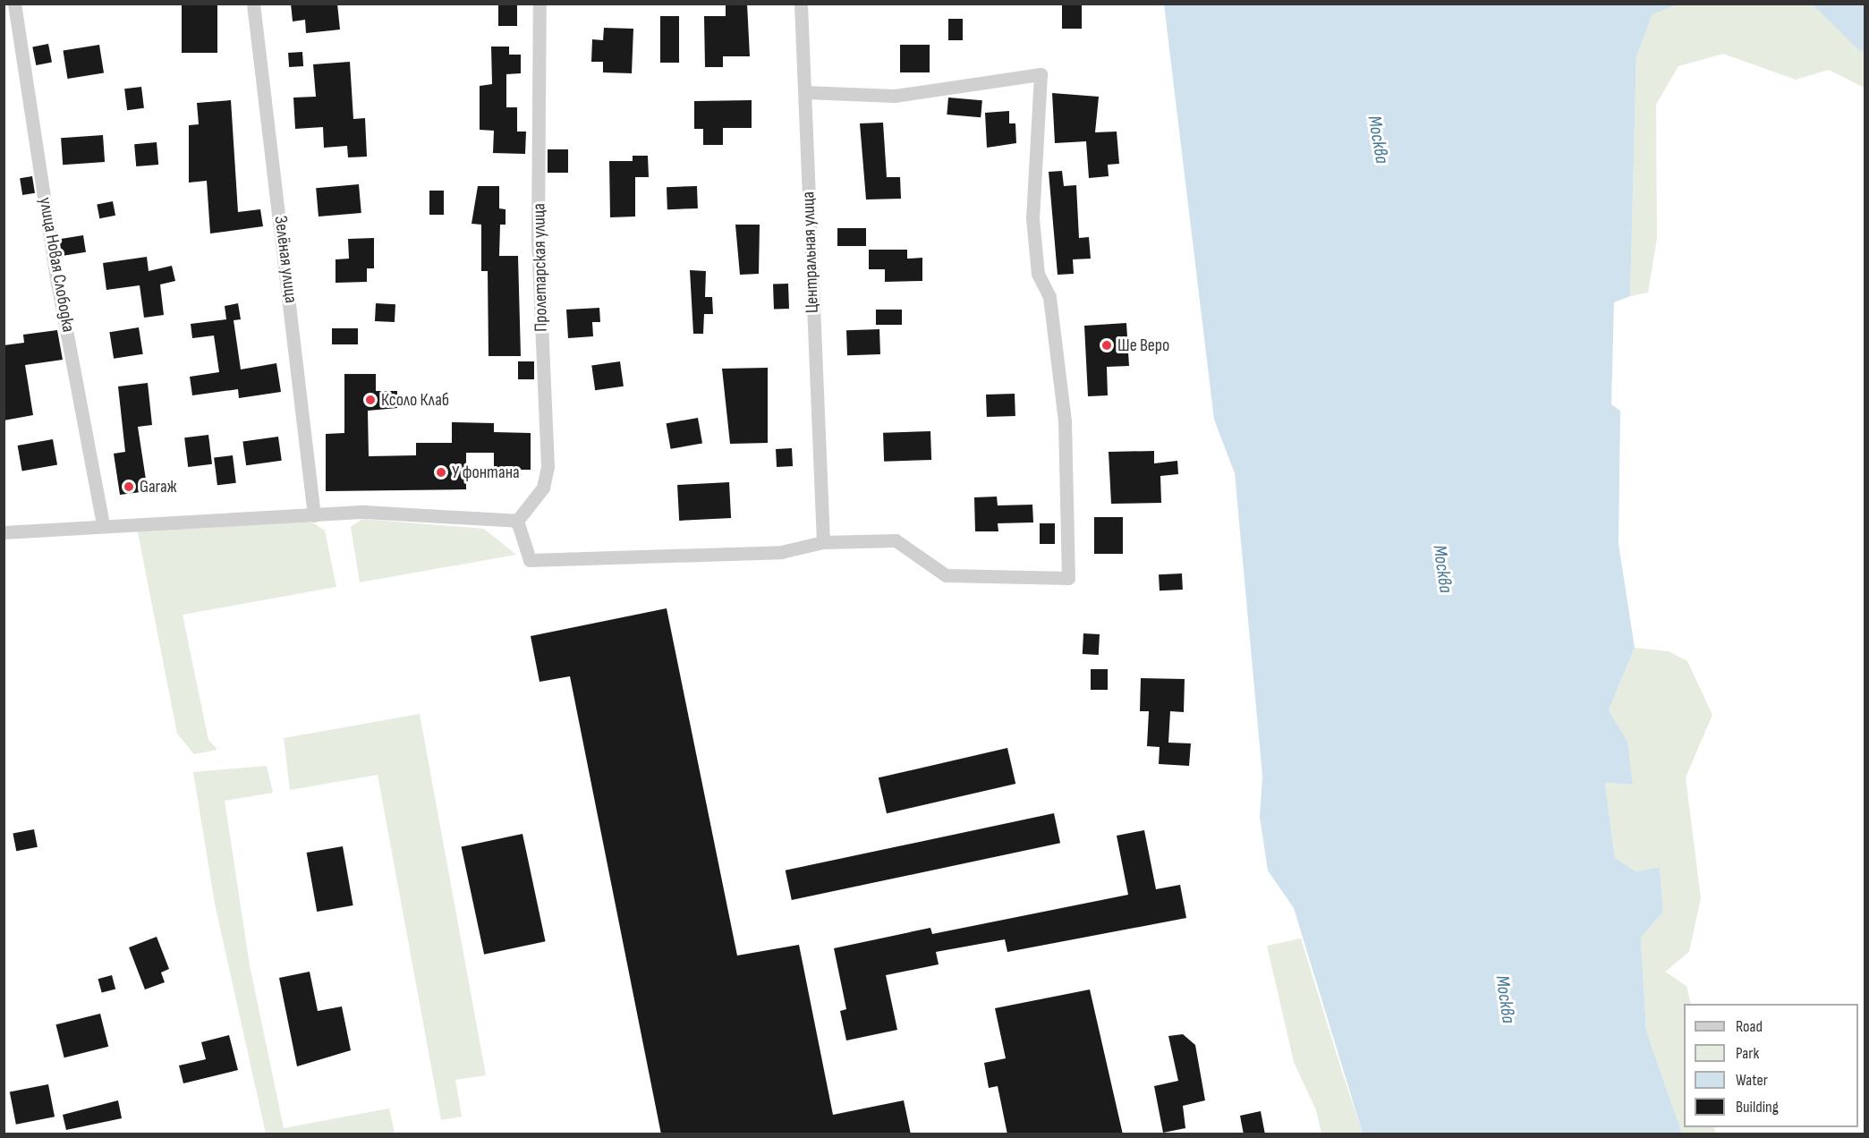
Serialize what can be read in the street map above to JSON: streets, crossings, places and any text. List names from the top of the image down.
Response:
{
  "streets": {
    "street": [
      "Центральная улица",
      "Зелёная улица",
      "улица Новая Слободка",
      "Пролетарская улица"
    ]
  },
  "water": ["Москва"],
  "places": [
    "Ше Веро",
    "Ксоло Клаб",
    "У фонтана",
    "Garaж"
  ],
  "legend": [
    "Road",
    "Park",
    "Water",
    "Building"
  ]
}
